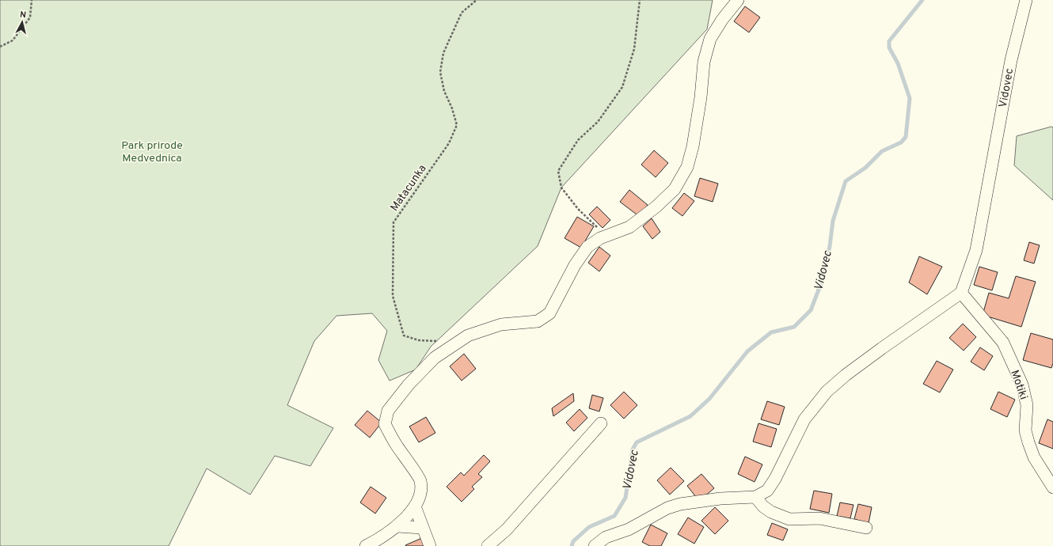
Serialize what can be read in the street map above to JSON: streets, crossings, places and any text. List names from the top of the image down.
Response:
{
  "streets": {
    "street": ["Vidovec", "Motiki"],
    "path": ["Matacunka"]
  },
  "crossings": [
    ["Vidovec", "Motiki"]
  ],
  "water": ["Vidovec"],
  "parks": ["Park prirode Medvednica"],
  "north": "top"
}
